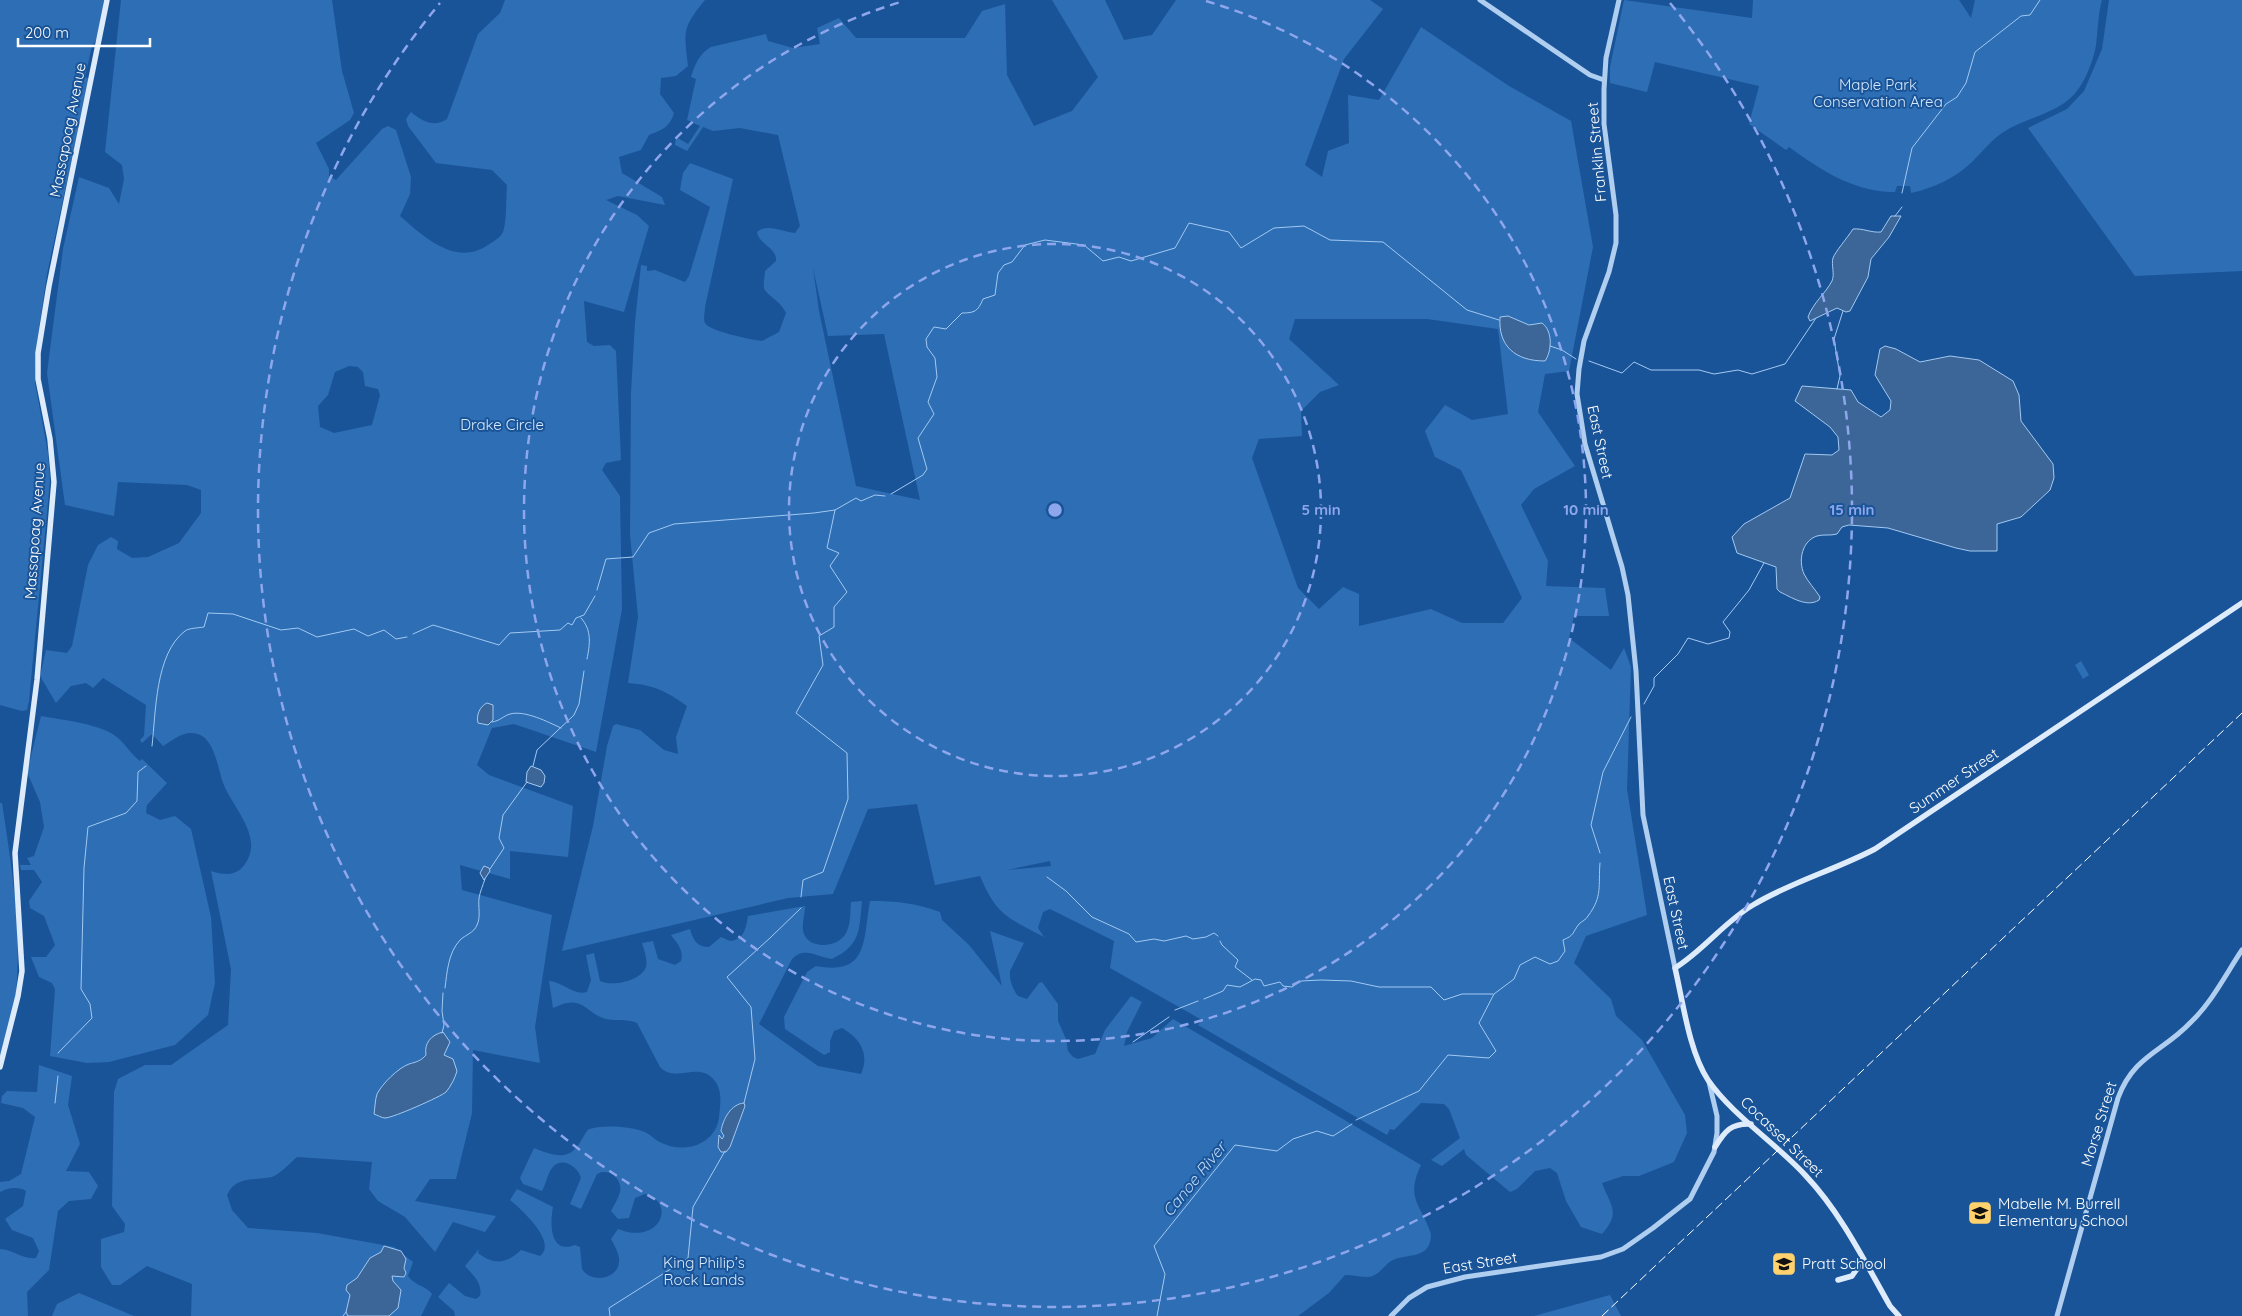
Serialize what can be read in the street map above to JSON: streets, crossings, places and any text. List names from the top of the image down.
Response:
{
  "streets": {
    "main road": [
      "Massapoag Avenue",
      "East Street",
      "Summer Street",
      "Cocasset Street"
    ],
    "street": ["Franklin Street", "Morse Street"]
  },
  "crossings": [
    ["Franklin Street", "East Street"],
    ["East Street", "Summer Street"],
    ["East Street", "Cocasset Street"]
  ],
  "water": ["Canoe River"],
  "parks": ["Maple Park Conservation Area", "Drake Circle", "King Philip’s Rock Lands"],
  "places": {
    "school or university": ["Mabelle M. Burrell Elementary School", "Pratt School"]
  },
  "scale_bar": "200 m",
  "rings": ["5 min", "10 min", "15 min"]
}
